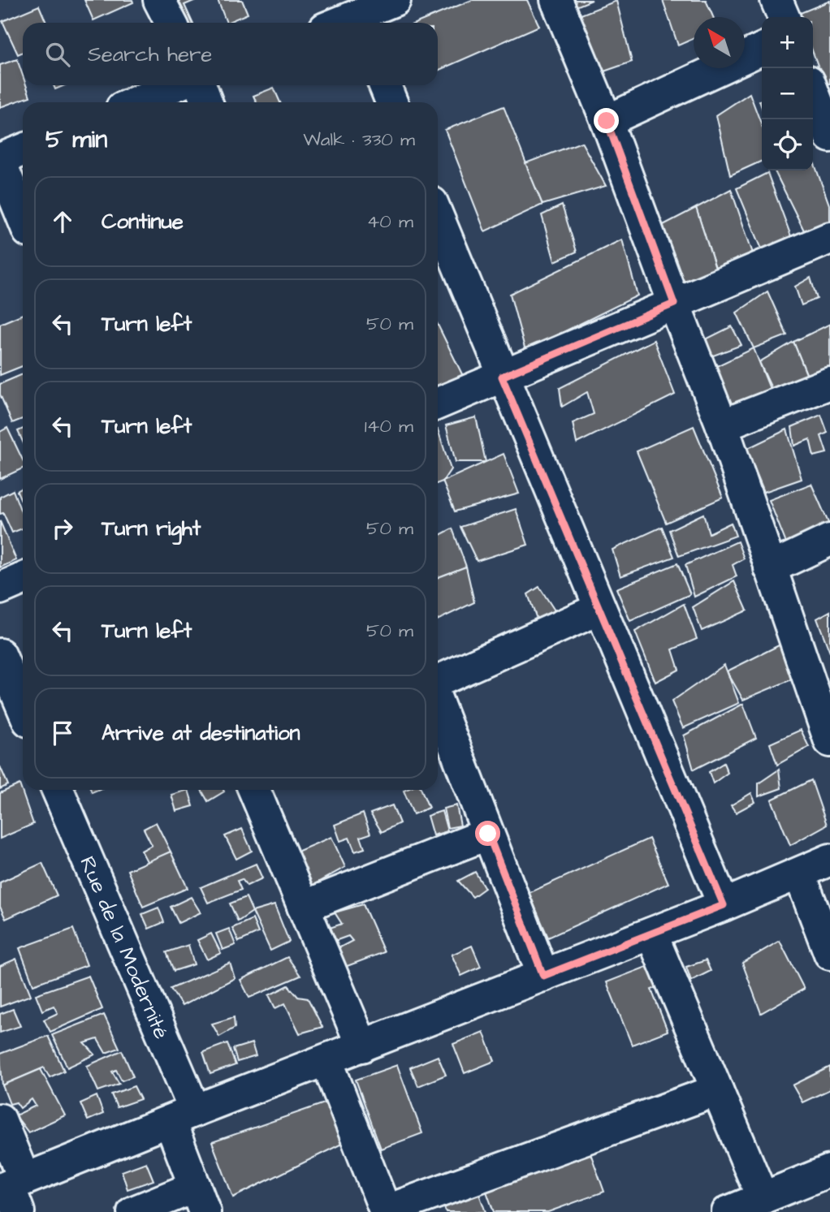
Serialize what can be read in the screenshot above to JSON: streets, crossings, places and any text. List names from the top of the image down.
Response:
{
  "streets": {
    "street": ["Rue de la Modernité"]
  },
  "north": "top left",
  "page": {
    "map_buttons": ["+", "−"],
    "search": "Search here",
    "heading": ["5 min", "Walk · 330 m"],
    "list": [
      ["Continue", "40 m"],
      ["Turn left", "50 m"],
      ["Turn left", "140 m"],
      ["Turn right", "50 m"],
      ["Turn left", "50 m"],
      "Arrive at destination"
    ]
  }
}
